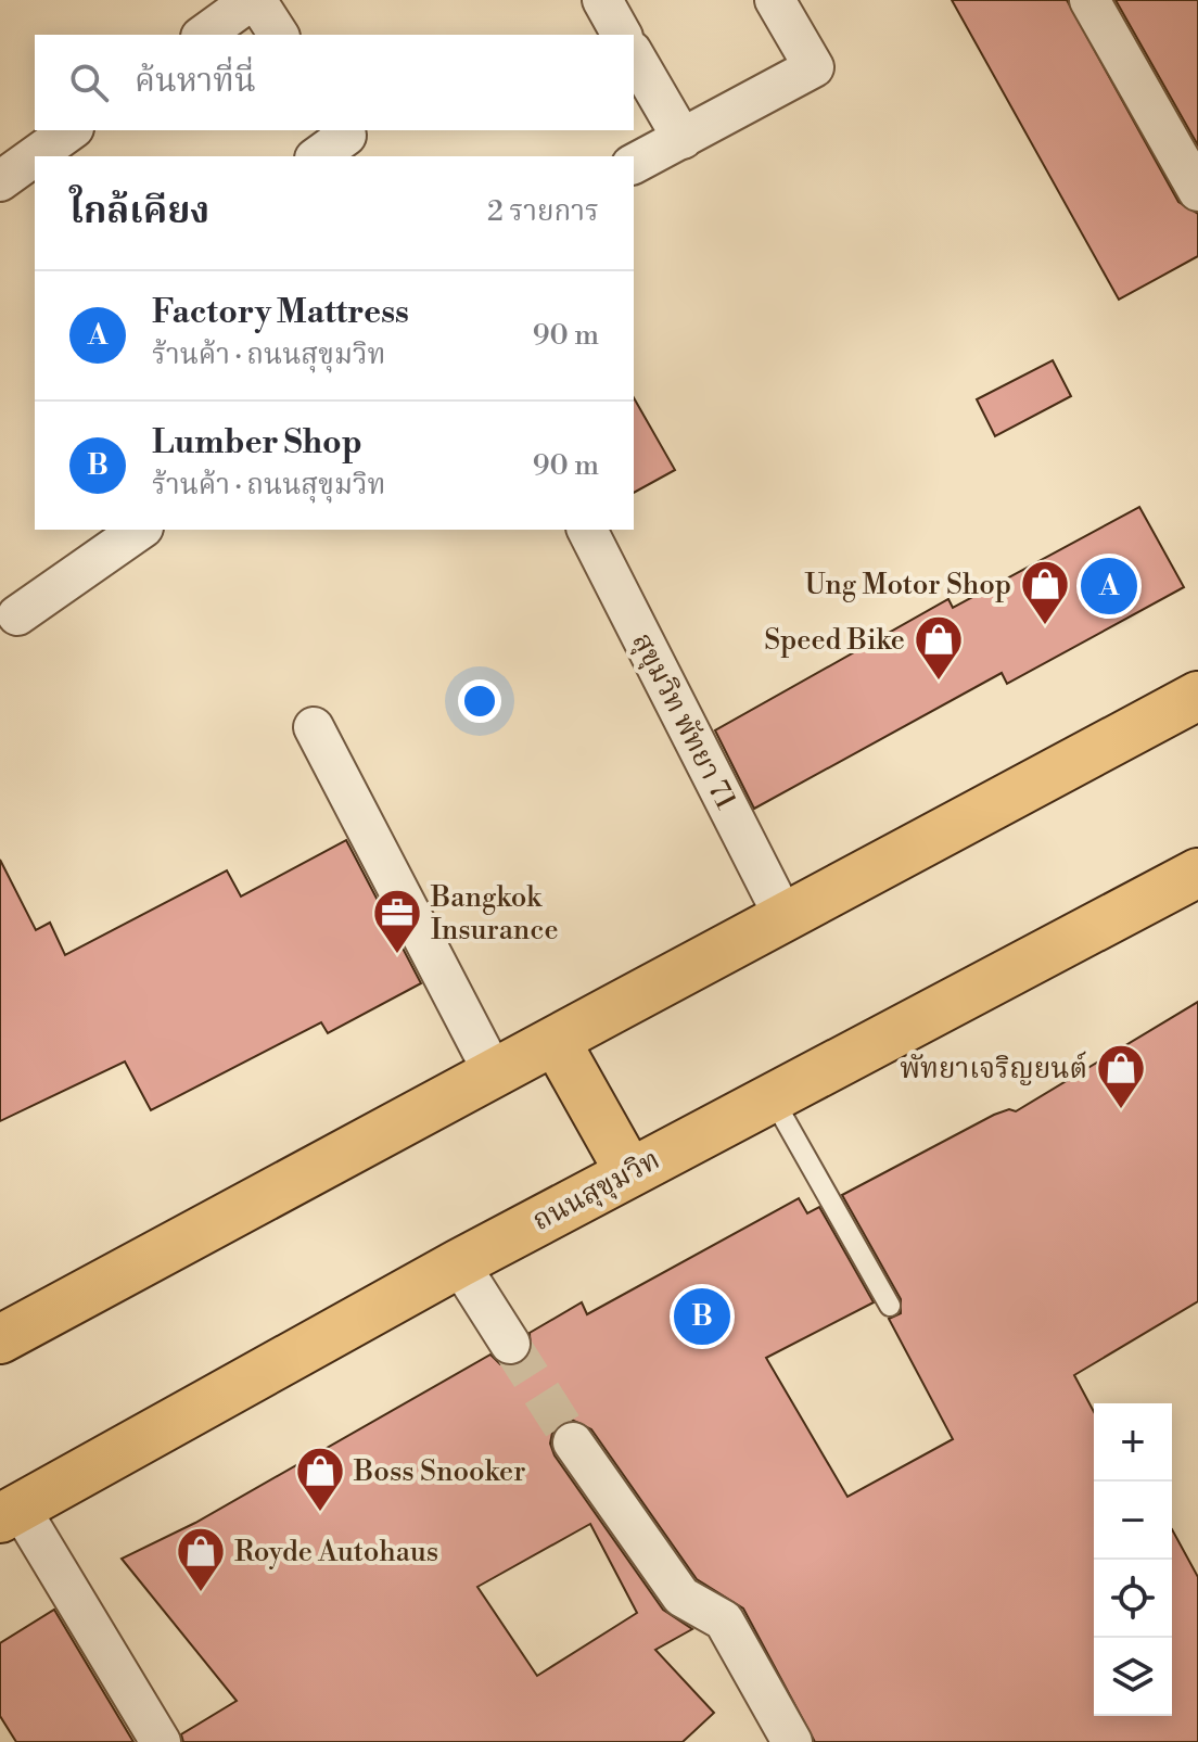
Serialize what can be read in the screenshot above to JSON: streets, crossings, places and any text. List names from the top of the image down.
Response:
{
  "streets": {
    "highway": ["ถนนสุขุมวิท"],
    "street": ["สุขุมวิท พัทยา 71"]
  },
  "places": {
    "shop": [
      "Ung Motor Shop",
      "Speed Bike",
      "พัทยาเจริญยนต์",
      "Boss Snooker",
      "Royde Autohaus"
    ],
    "office": ["Bangkok Insurance"]
  },
  "page": {
    "search": "ค้นหาที่นี่",
    "heading": ["ใกล้เคียง", "2 รายการ"],
    "list": [
      {
        "mark": "A",
        "name": "Factory Mattress",
        "note": "ร้านค้า · ถนนสุขุมวิท",
        "value": "90 m"
      },
      {
        "mark": "B",
        "name": "Lumber Shop",
        "note": "ร้านค้า · ถนนสุขุมวิท",
        "value": "90 m"
      }
    ],
    "pins": ["A", "B"],
    "map_buttons": ["+", "−"]
  }
}
